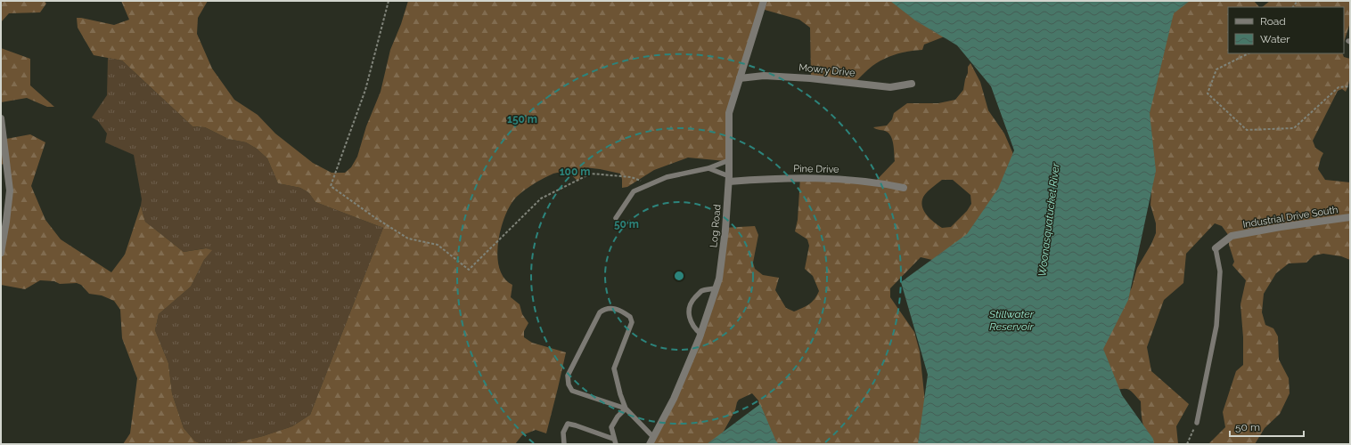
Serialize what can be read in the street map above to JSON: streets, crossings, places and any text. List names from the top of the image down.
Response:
{
  "streets": {
    "street": [
      "Mowry Drive",
      "Pine Drive",
      "Industrial Drive South",
      "Log Road"
    ]
  },
  "crossings": [
    ["Mowry Drive", "Log Road"],
    ["Pine Drive", "Log Road"]
  ],
  "water": ["Woonasquatucket River", "Stillwater Reservoir"],
  "legend": ["Road", "Water"],
  "scale_bar": "50 m",
  "rings": ["150 m", "100 m", "50 m"]
}
